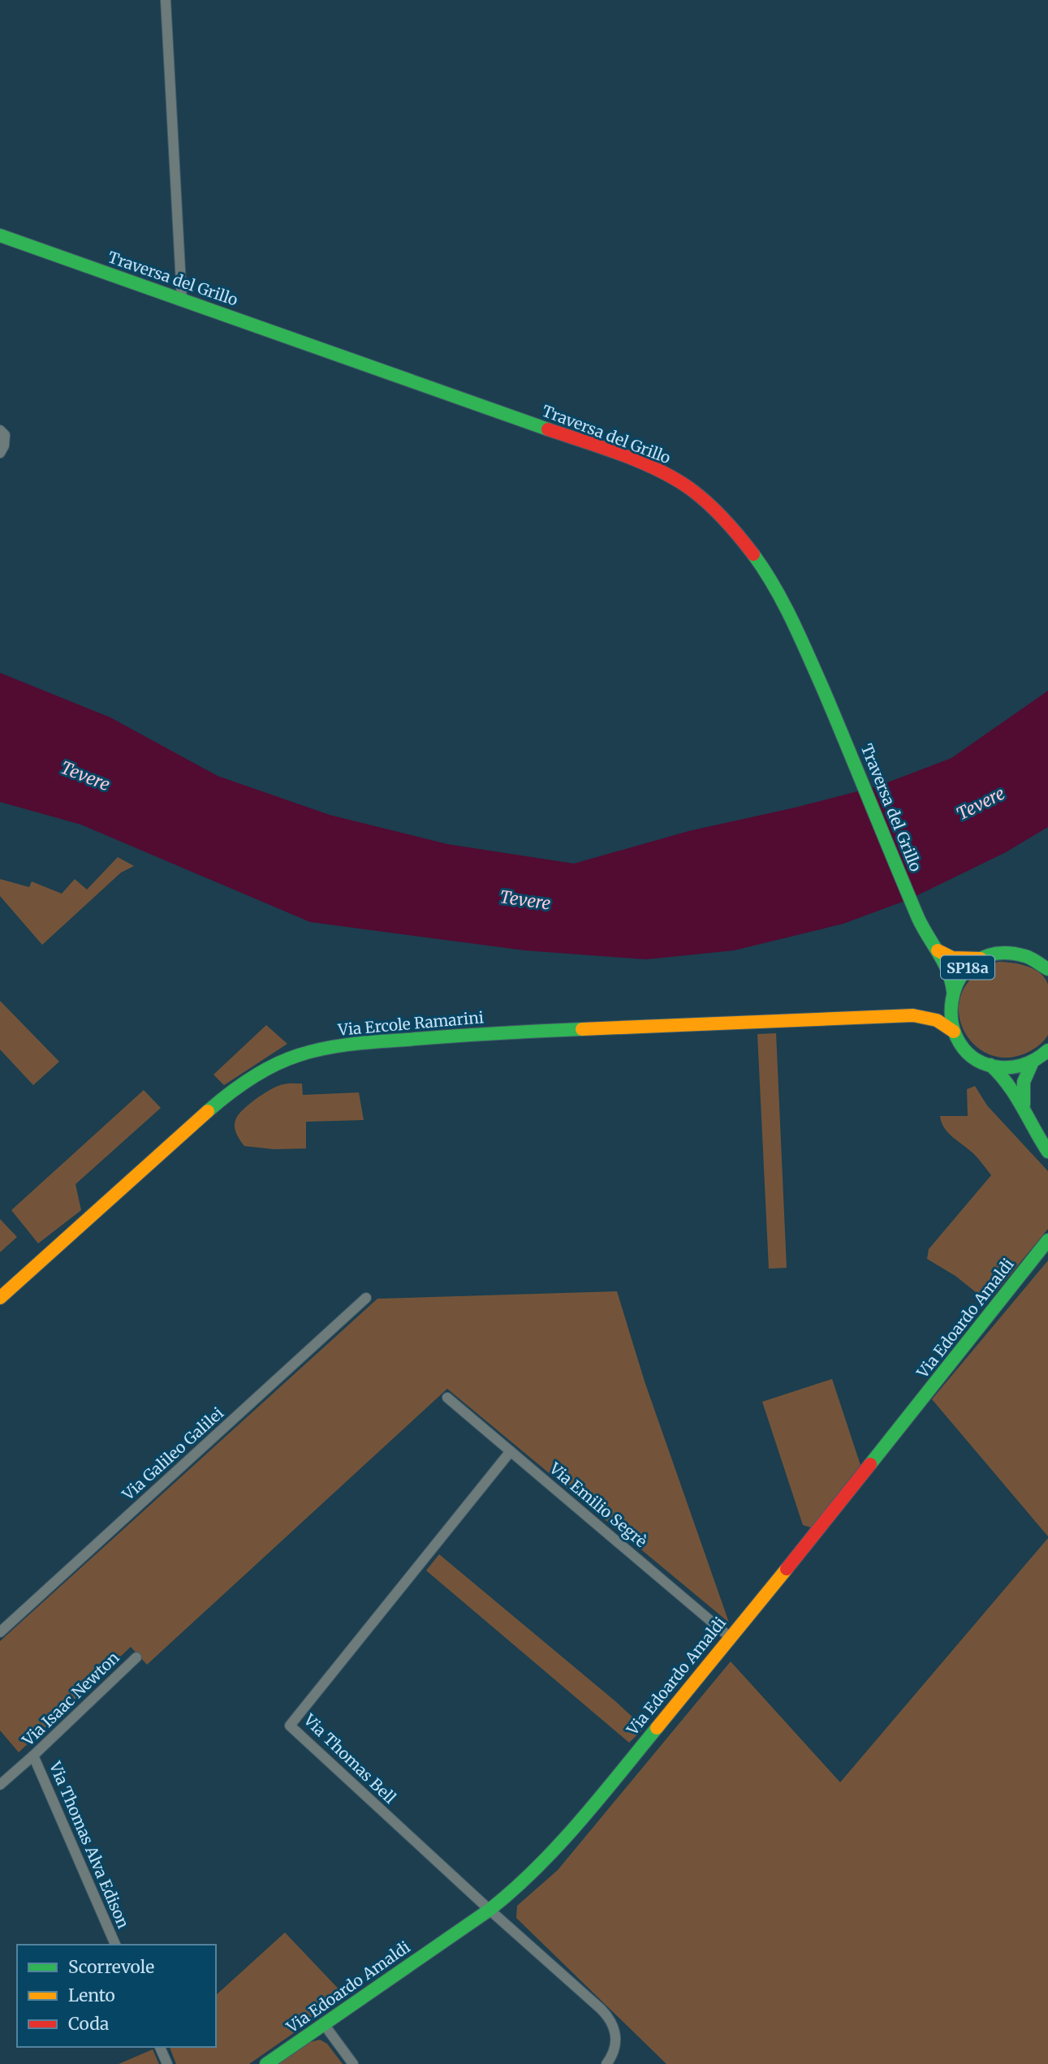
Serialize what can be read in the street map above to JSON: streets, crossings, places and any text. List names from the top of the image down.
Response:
{
  "streets": {
    "main road": [
      "Traversa del Grillo",
      "SP18a",
      "Via Ercole Ramarini",
      "Via Edoardo Amaldi"
    ],
    "street": [
      "Via Galileo Galilei",
      "Via Emilio Segrè",
      "Via Isaac Newton",
      "Via Thomas Bell",
      "Via Thomas Alva Edison"
    ]
  },
  "crossings": [
    ["Traversa del Grillo", "SP18a"],
    ["Traversa del Grillo", "Via Ercole Ramarini"],
    ["SP18a", "Via Ercole Ramarini"],
    ["Via Edoardo Amaldi", "Via Emilio Segrè"],
    ["Via Edoardo Amaldi", "Via Thomas Bell"],
    ["Via Emilio Segrè", "Via Thomas Bell"],
    ["Via Isaac Newton", "Via Thomas Alva Edison"]
  ],
  "water": ["Tevere"],
  "legend": ["Scorrevole", "Lento", "Coda"]
}
